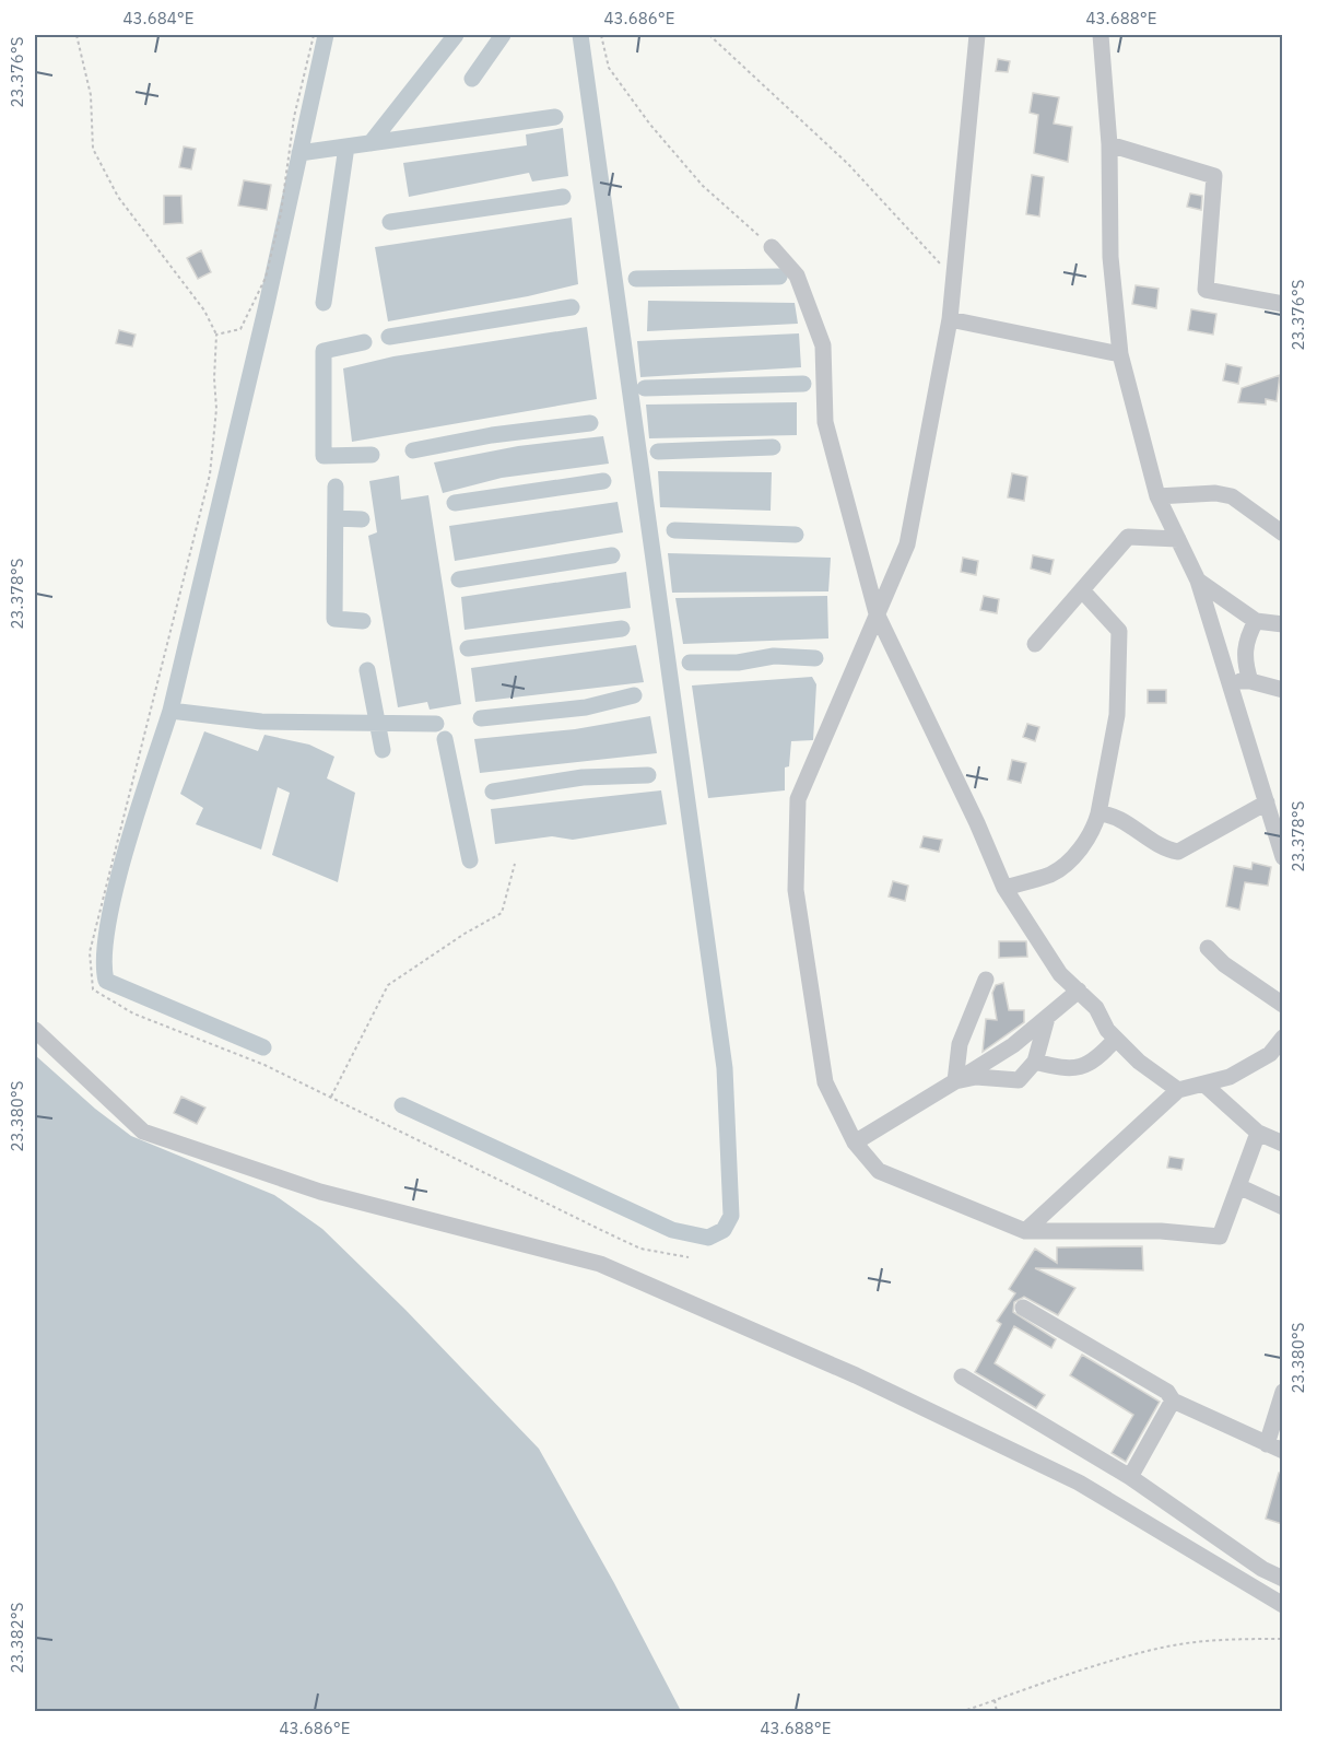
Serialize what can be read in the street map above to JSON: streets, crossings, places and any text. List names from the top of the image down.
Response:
{
  "coordinates": [
    "43.684°E",
    "43.686°E",
    "43.688°E",
    "23.376°S",
    "23.378°S",
    "23.380°S",
    "23.382°S"
  ]
}
